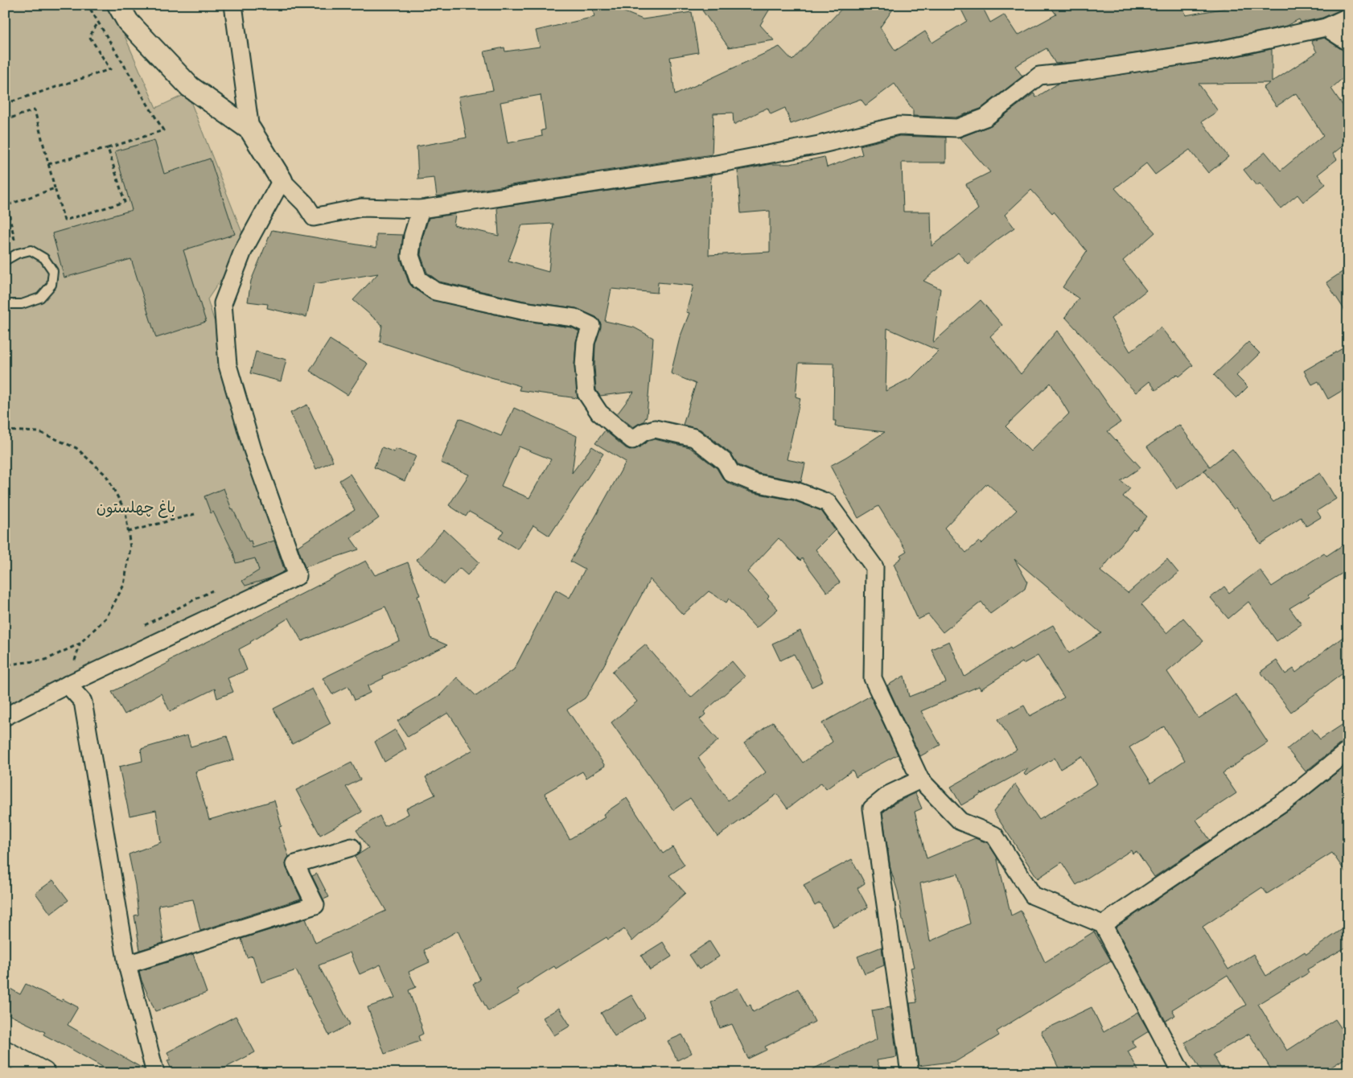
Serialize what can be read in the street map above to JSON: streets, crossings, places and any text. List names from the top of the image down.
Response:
{
  "parks": ["باغ چهلستون"]
}
